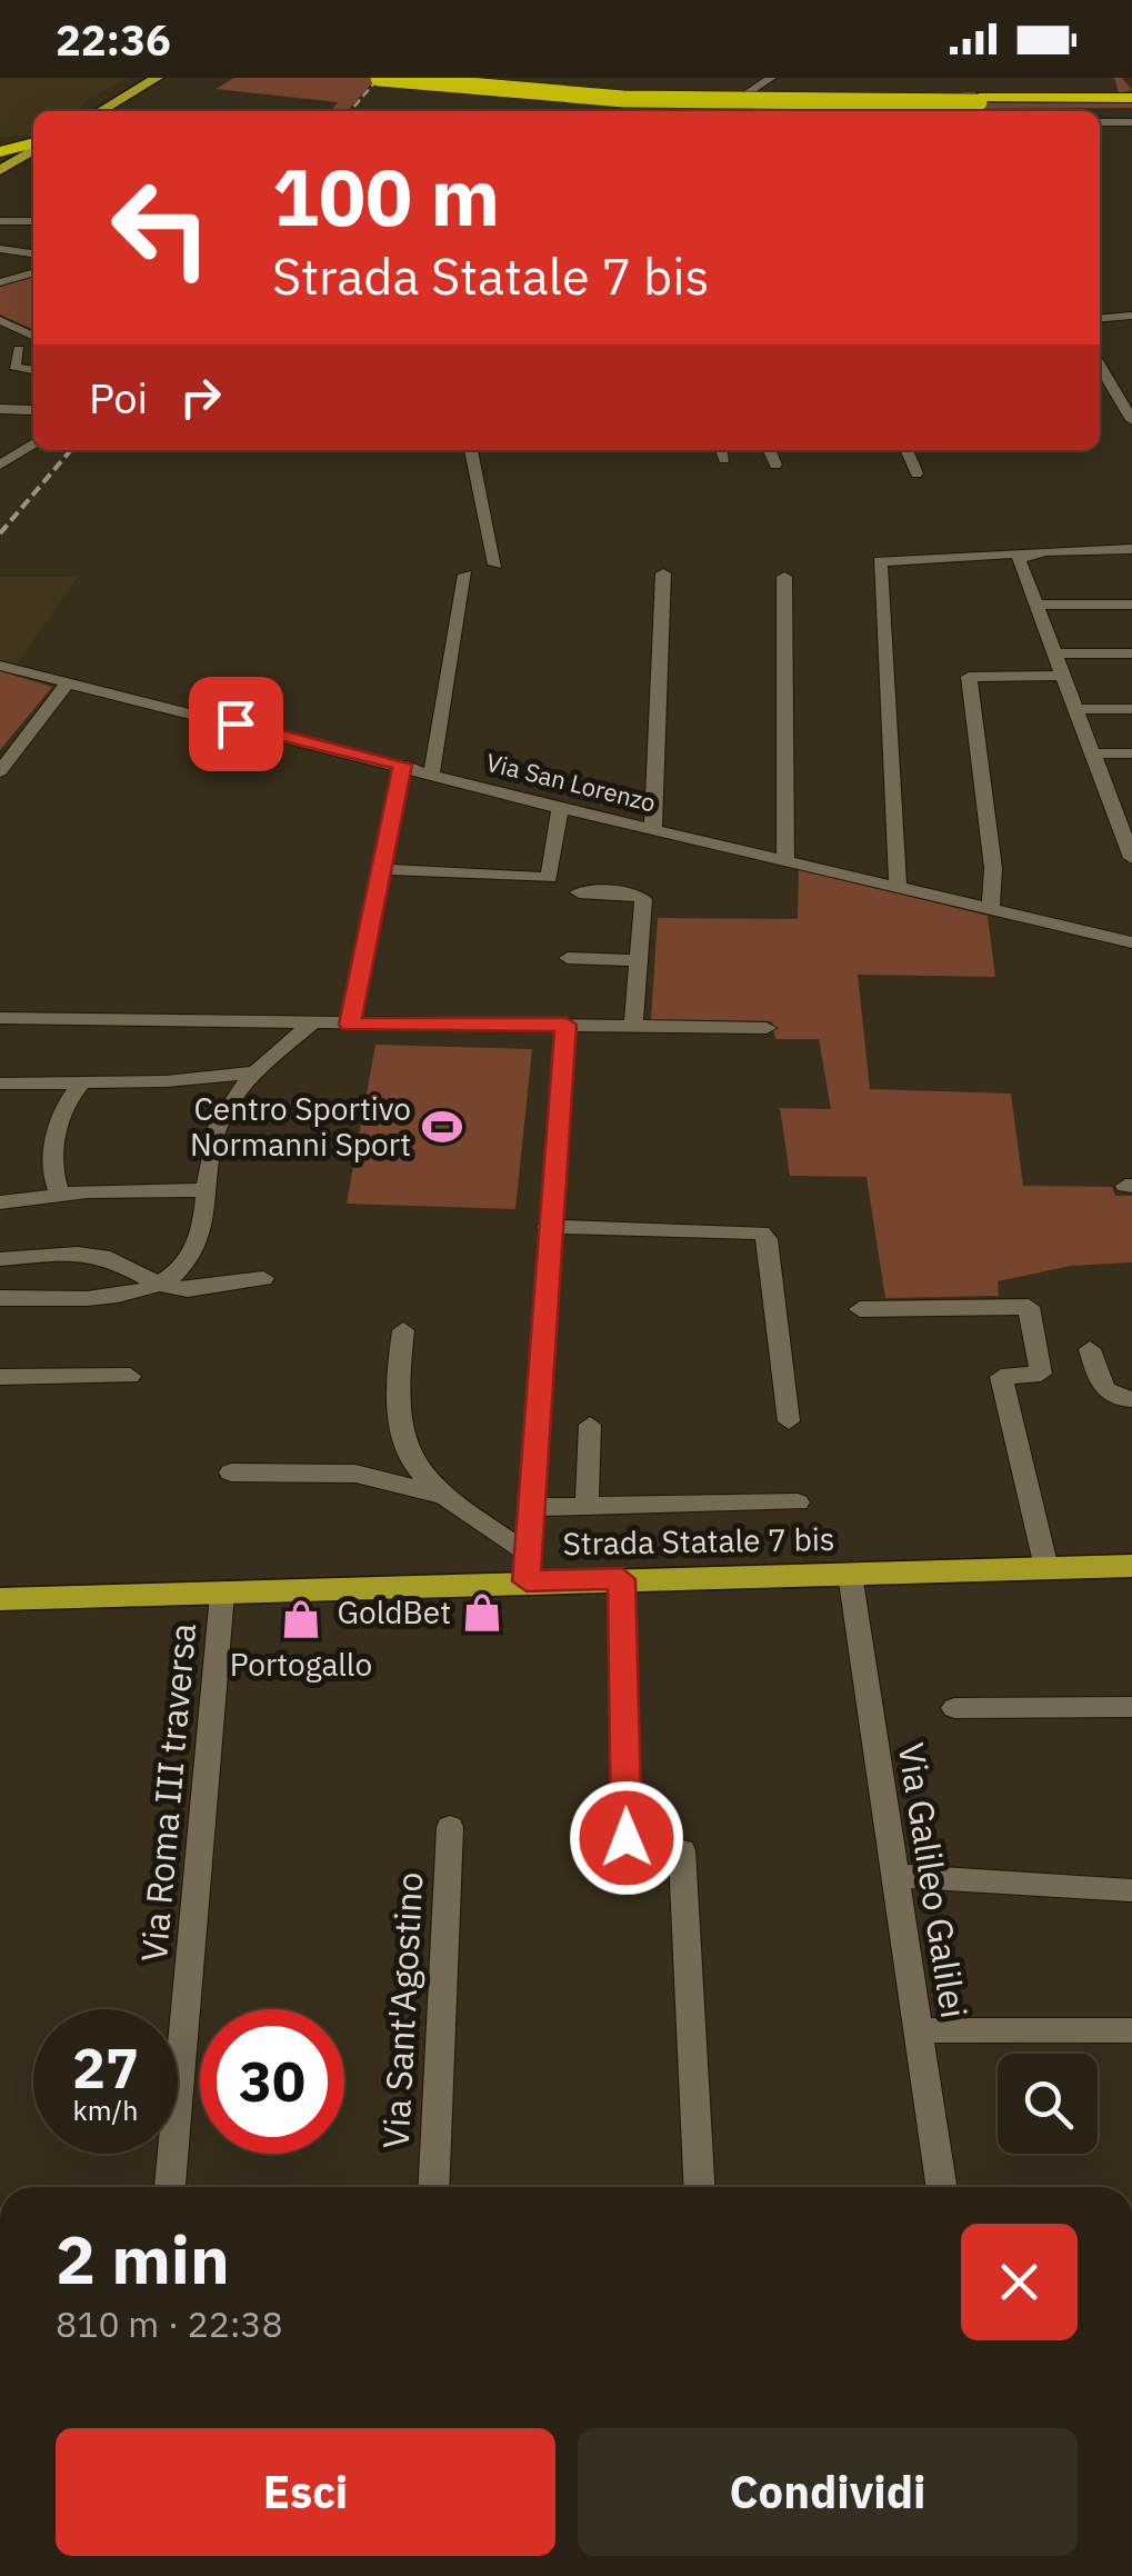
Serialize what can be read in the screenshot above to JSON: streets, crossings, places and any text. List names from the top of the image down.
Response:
{
  "streets": {
    "main road": ["Strada Statale 7 bis"],
    "street": [
      "Via San Lorenzo",
      "Via Roma III traversa",
      "Via Galileo Galilei",
      "Via Sant'Agostino"
    ]
  },
  "crossings": [
    ["Strada Statale 7 bis", "Via Roma III traversa"],
    ["Strada Statale 7 bis", "Via Galileo Galilei"]
  ],
  "places": {
    "sports": ["Centro Sportivo Normanni Sport"],
    "shop": ["GoldBet", "Portogallo"]
  },
  "page": {
    "status": "22:36",
    "turn": ["100 m", "Strada Statale 7 bis"],
    "then": "Poi",
    "speed": "27 km/h",
    "limit": "30",
    "heading": ["2 min", "810 m · 22:38"],
    "buttons": ["Esci", "Condividi"]
  }
}
